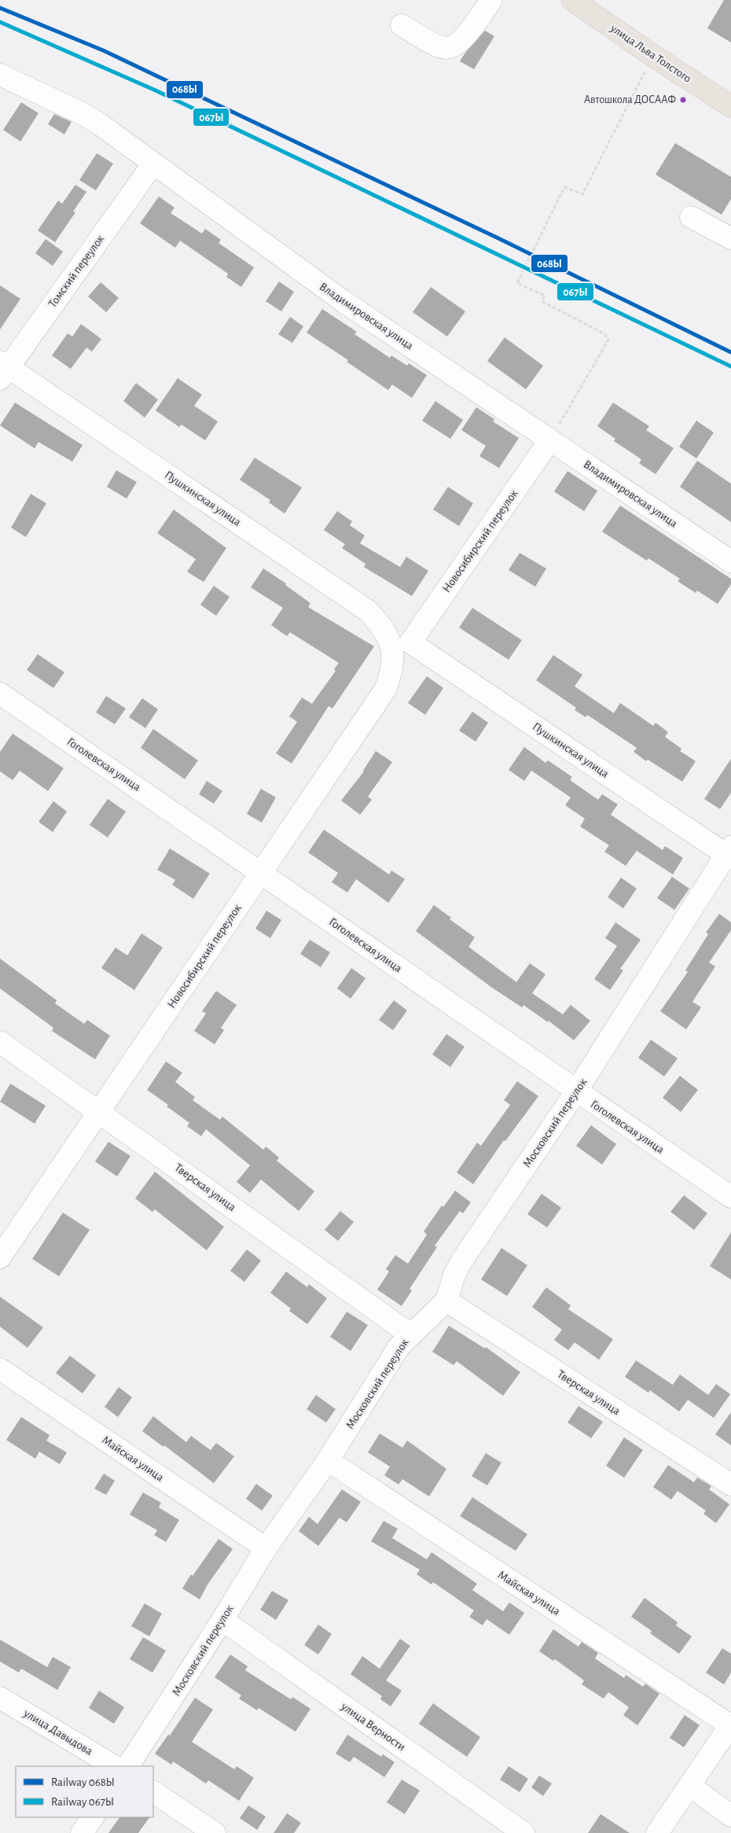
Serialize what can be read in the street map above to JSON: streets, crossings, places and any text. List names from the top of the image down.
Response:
{
  "streets": {
    "main road": ["улица Льва Толстого"],
    "street": [
      "Томский переулок",
      "Владимировская улица",
      "Пушкинская улица",
      "Новосибирский переулок",
      "Гоголевская улица",
      "Московский переулок",
      "Тверская улица",
      "Майская улица",
      "улица Верности",
      "улица Давыдова"
    ]
  },
  "crossings": [
    ["Томский переулок", "Владимировская улица"],
    ["Томский переулок", "Пушкинская улица"],
    ["Владимировская улица", "Новосибирский переулок"],
    ["Пушкинская улица", "Новосибирский переулок"],
    ["Пушкинская улица", "Московский переулок"],
    ["Новосибирский переулок", "Гоголевская улица"],
    ["Новосибирский переулок", "Тверская улица"],
    ["Гоголевская улица", "Московский переулок"],
    ["Московский переулок", "Тверская улица"],
    ["Московский переулок", "Майская улица"],
    ["Московский переулок", "улица Верности"]
  ],
  "places": ["Автошкола ДОСААФ"],
  "lines": ["rail line 068Ы", "rail line 067Ы"],
  "legend": ["Railway 068Ы", "Railway 067Ы"]
}
